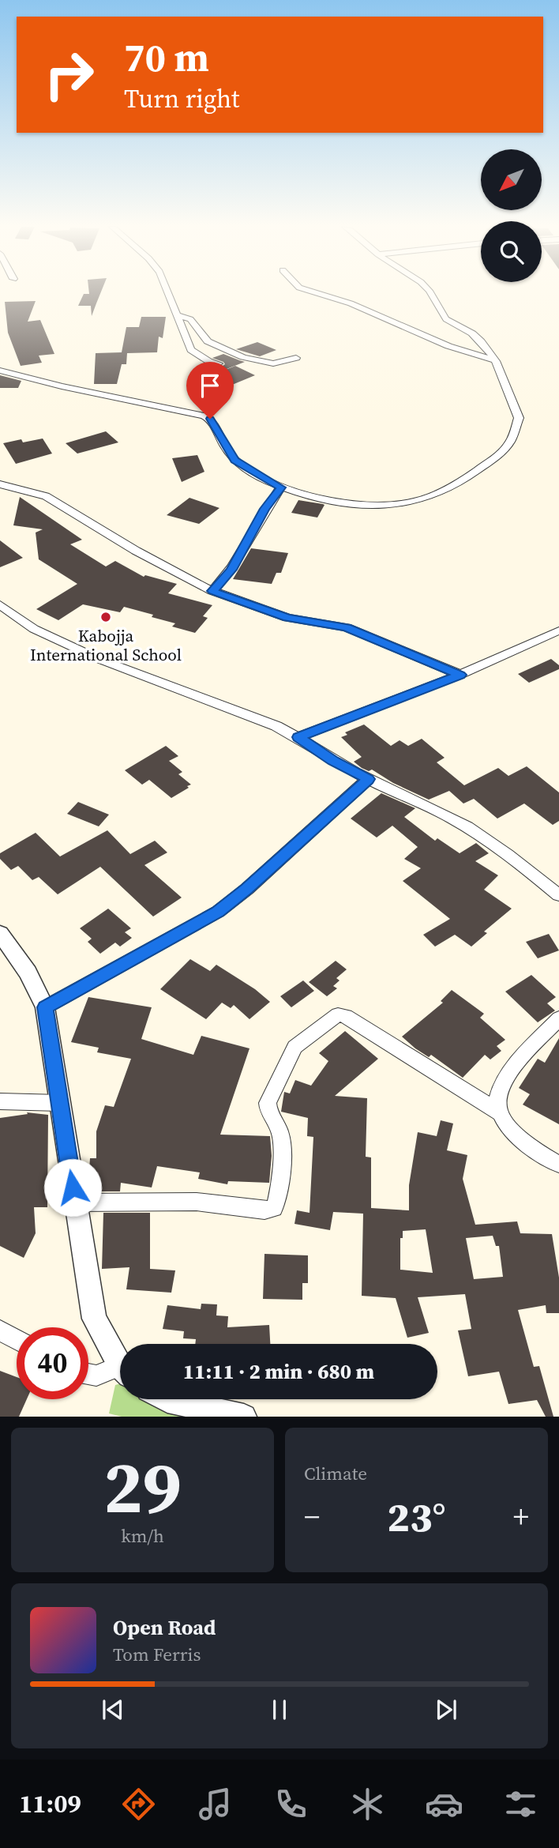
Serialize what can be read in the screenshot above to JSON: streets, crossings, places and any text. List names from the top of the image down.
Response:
{
  "places": ["Kabojja International School"],
  "north": "bottom left",
  "page": {
    "turn": ["70 m", "Turn right"],
    "limit": "40",
    "trip": "11:11 · 2 min · 680 m",
    "tile": [
      ["29", "km/h"],
      "Climate"
    ],
    "heat": ["−", "23°", "+"],
    "song": ["Open Road", "Tom Ferris"],
    "tabs": "11:09"
  }
}
